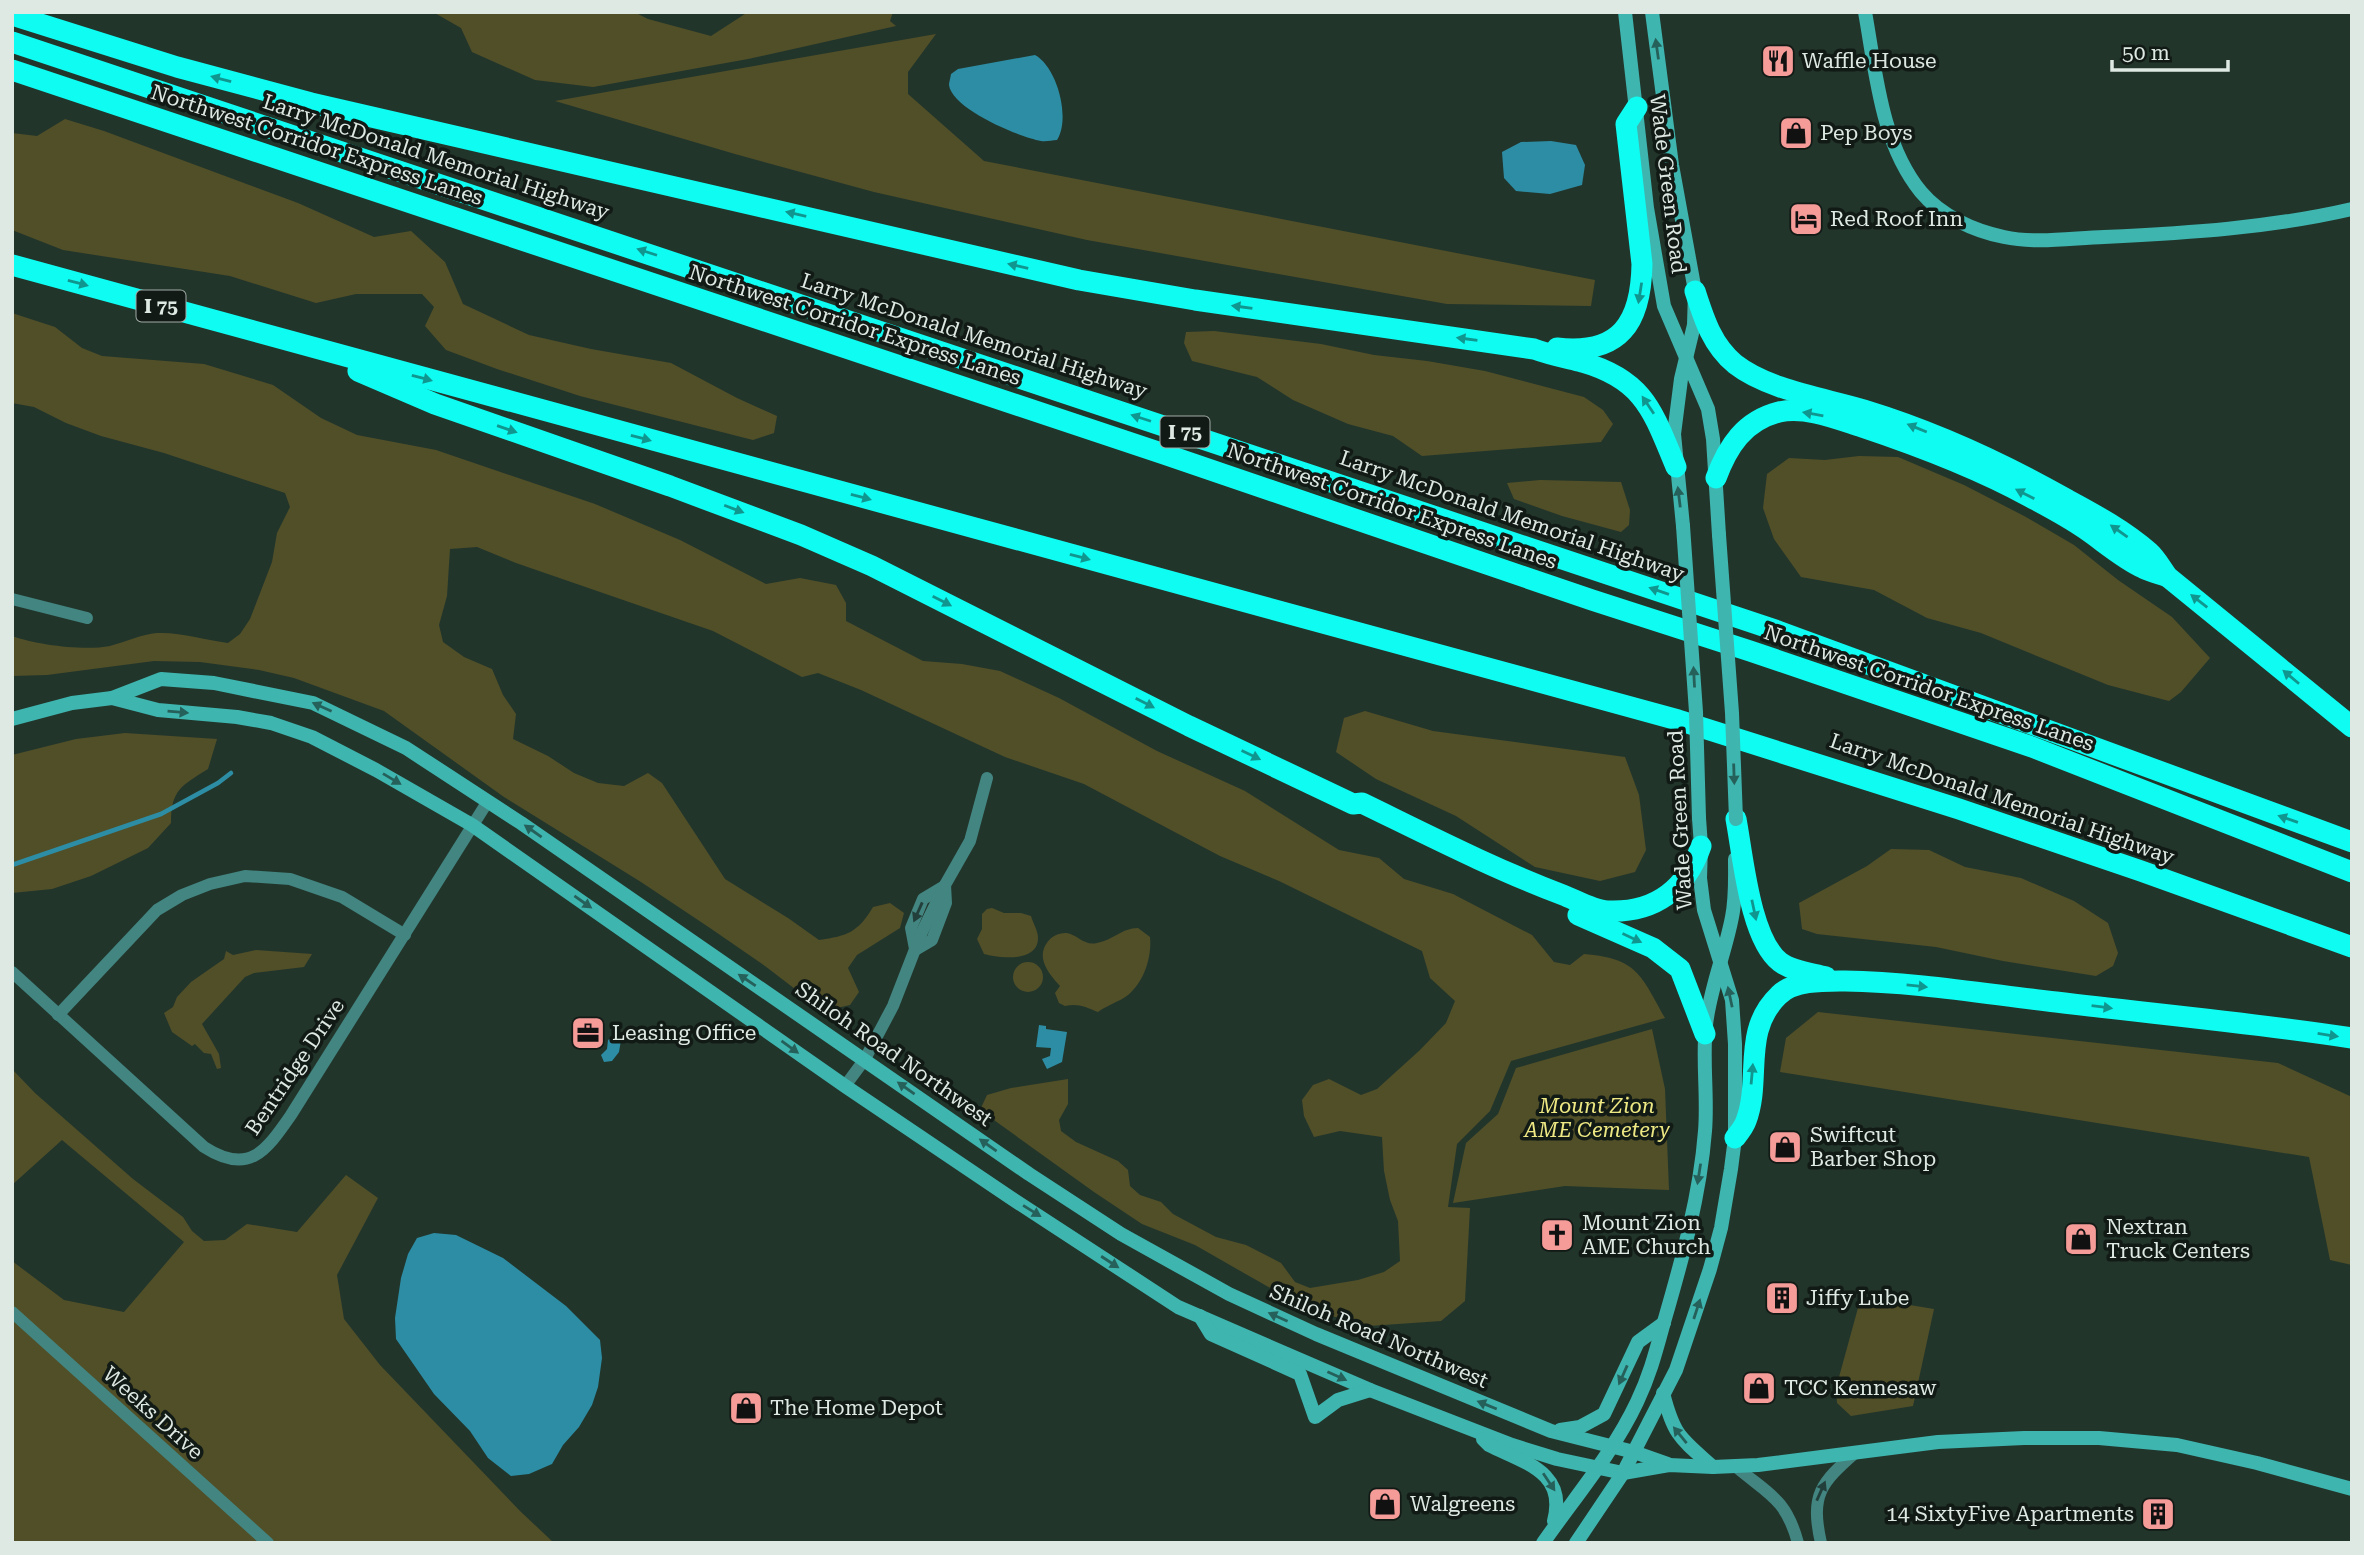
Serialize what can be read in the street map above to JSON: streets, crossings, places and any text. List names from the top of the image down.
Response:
{
  "streets": {
    "highway": ["Northwest Corridor Express Lanes", "Larry McDonald Memorial Highway", "I 75"],
    "street": [
      "Wade Green Road",
      "Shiloh Road Northwest",
      "Bentridge Drive",
      "Weeks Drive"
    ]
  },
  "crossings": [
    ["Shiloh Road Northwest", "Bentridge Drive"]
  ],
  "parks": ["Mount Zion AME Cemetery"],
  "places": {
    "restaurant": ["Waffle House"],
    "shop": [
      "Pep Boys",
      "Swiftcut Barber Shop",
      "Nextran Truck Centers",
      "TCC Kennesaw",
      "The Home Depot",
      "Walgreens"
    ],
    "hotel": ["Red Roof Inn"],
    "office": ["Leasing Office"],
    "church": ["Mount Zion AME Church"],
    "building": ["Jiffy Lube", "14 SixtyFive Apartments"]
  },
  "scale_bar": "50 m"
}
